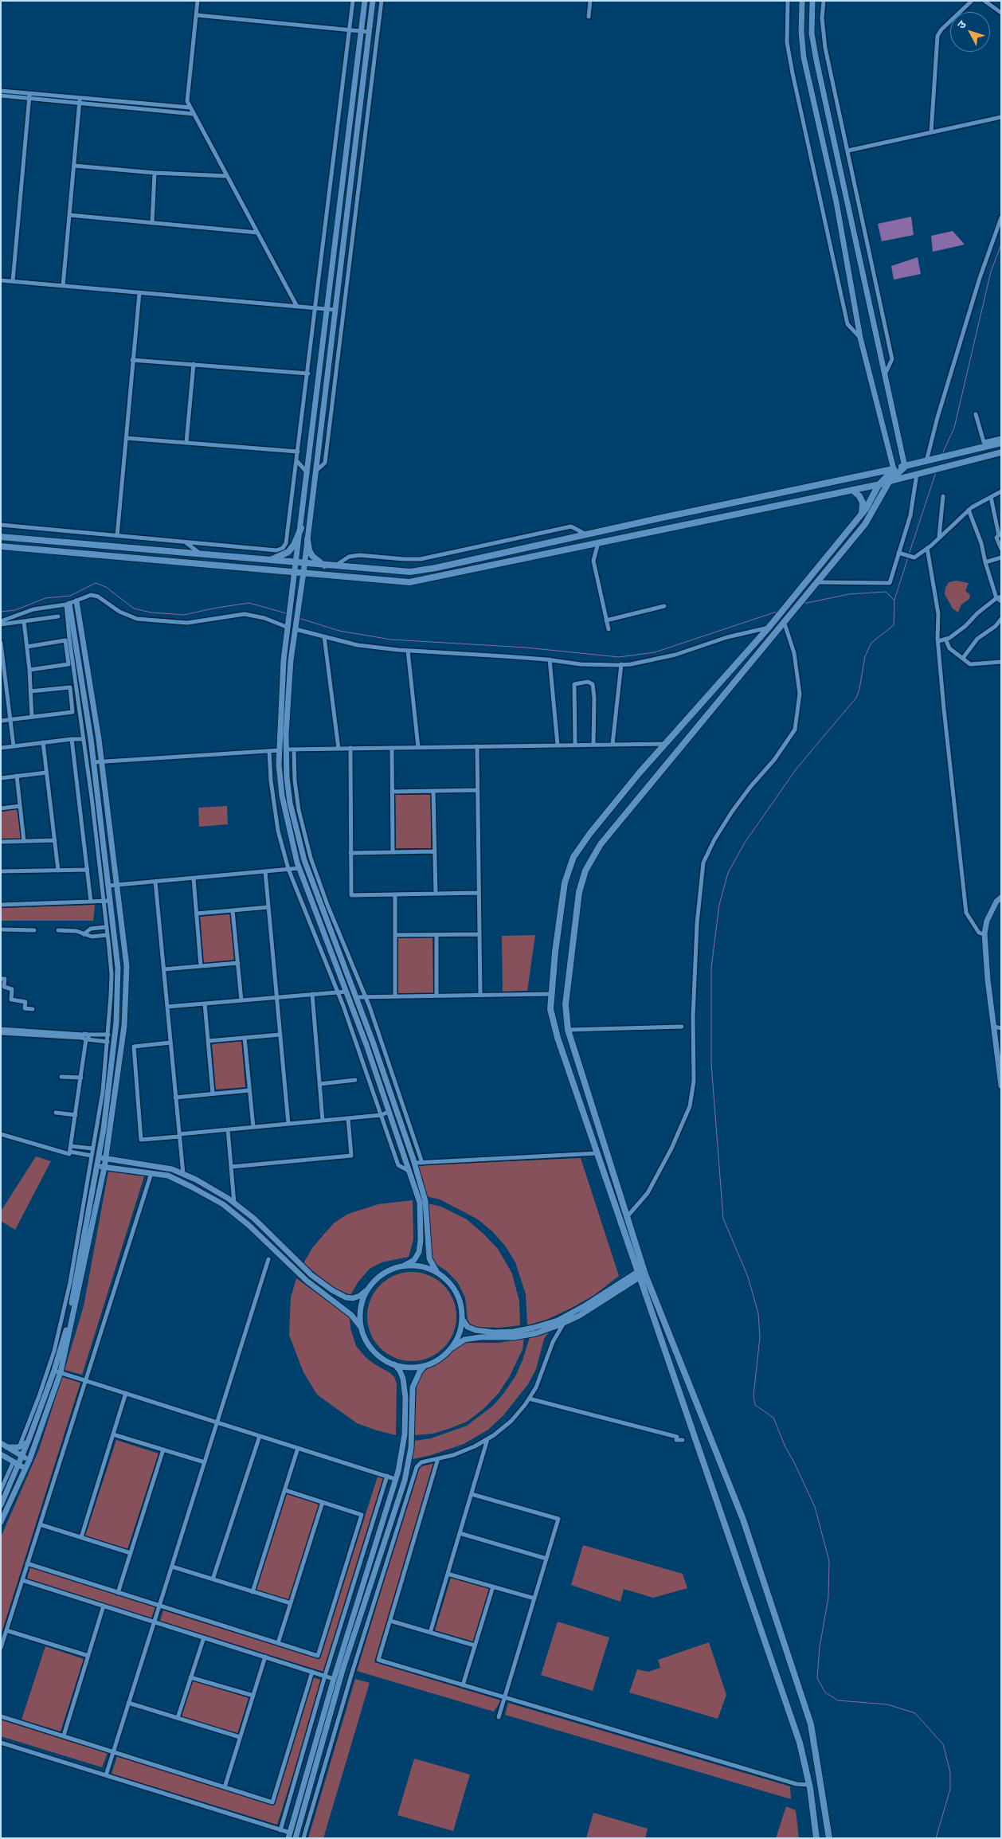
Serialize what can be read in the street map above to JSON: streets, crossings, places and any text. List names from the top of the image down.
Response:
{
  "north": "top left"
}
